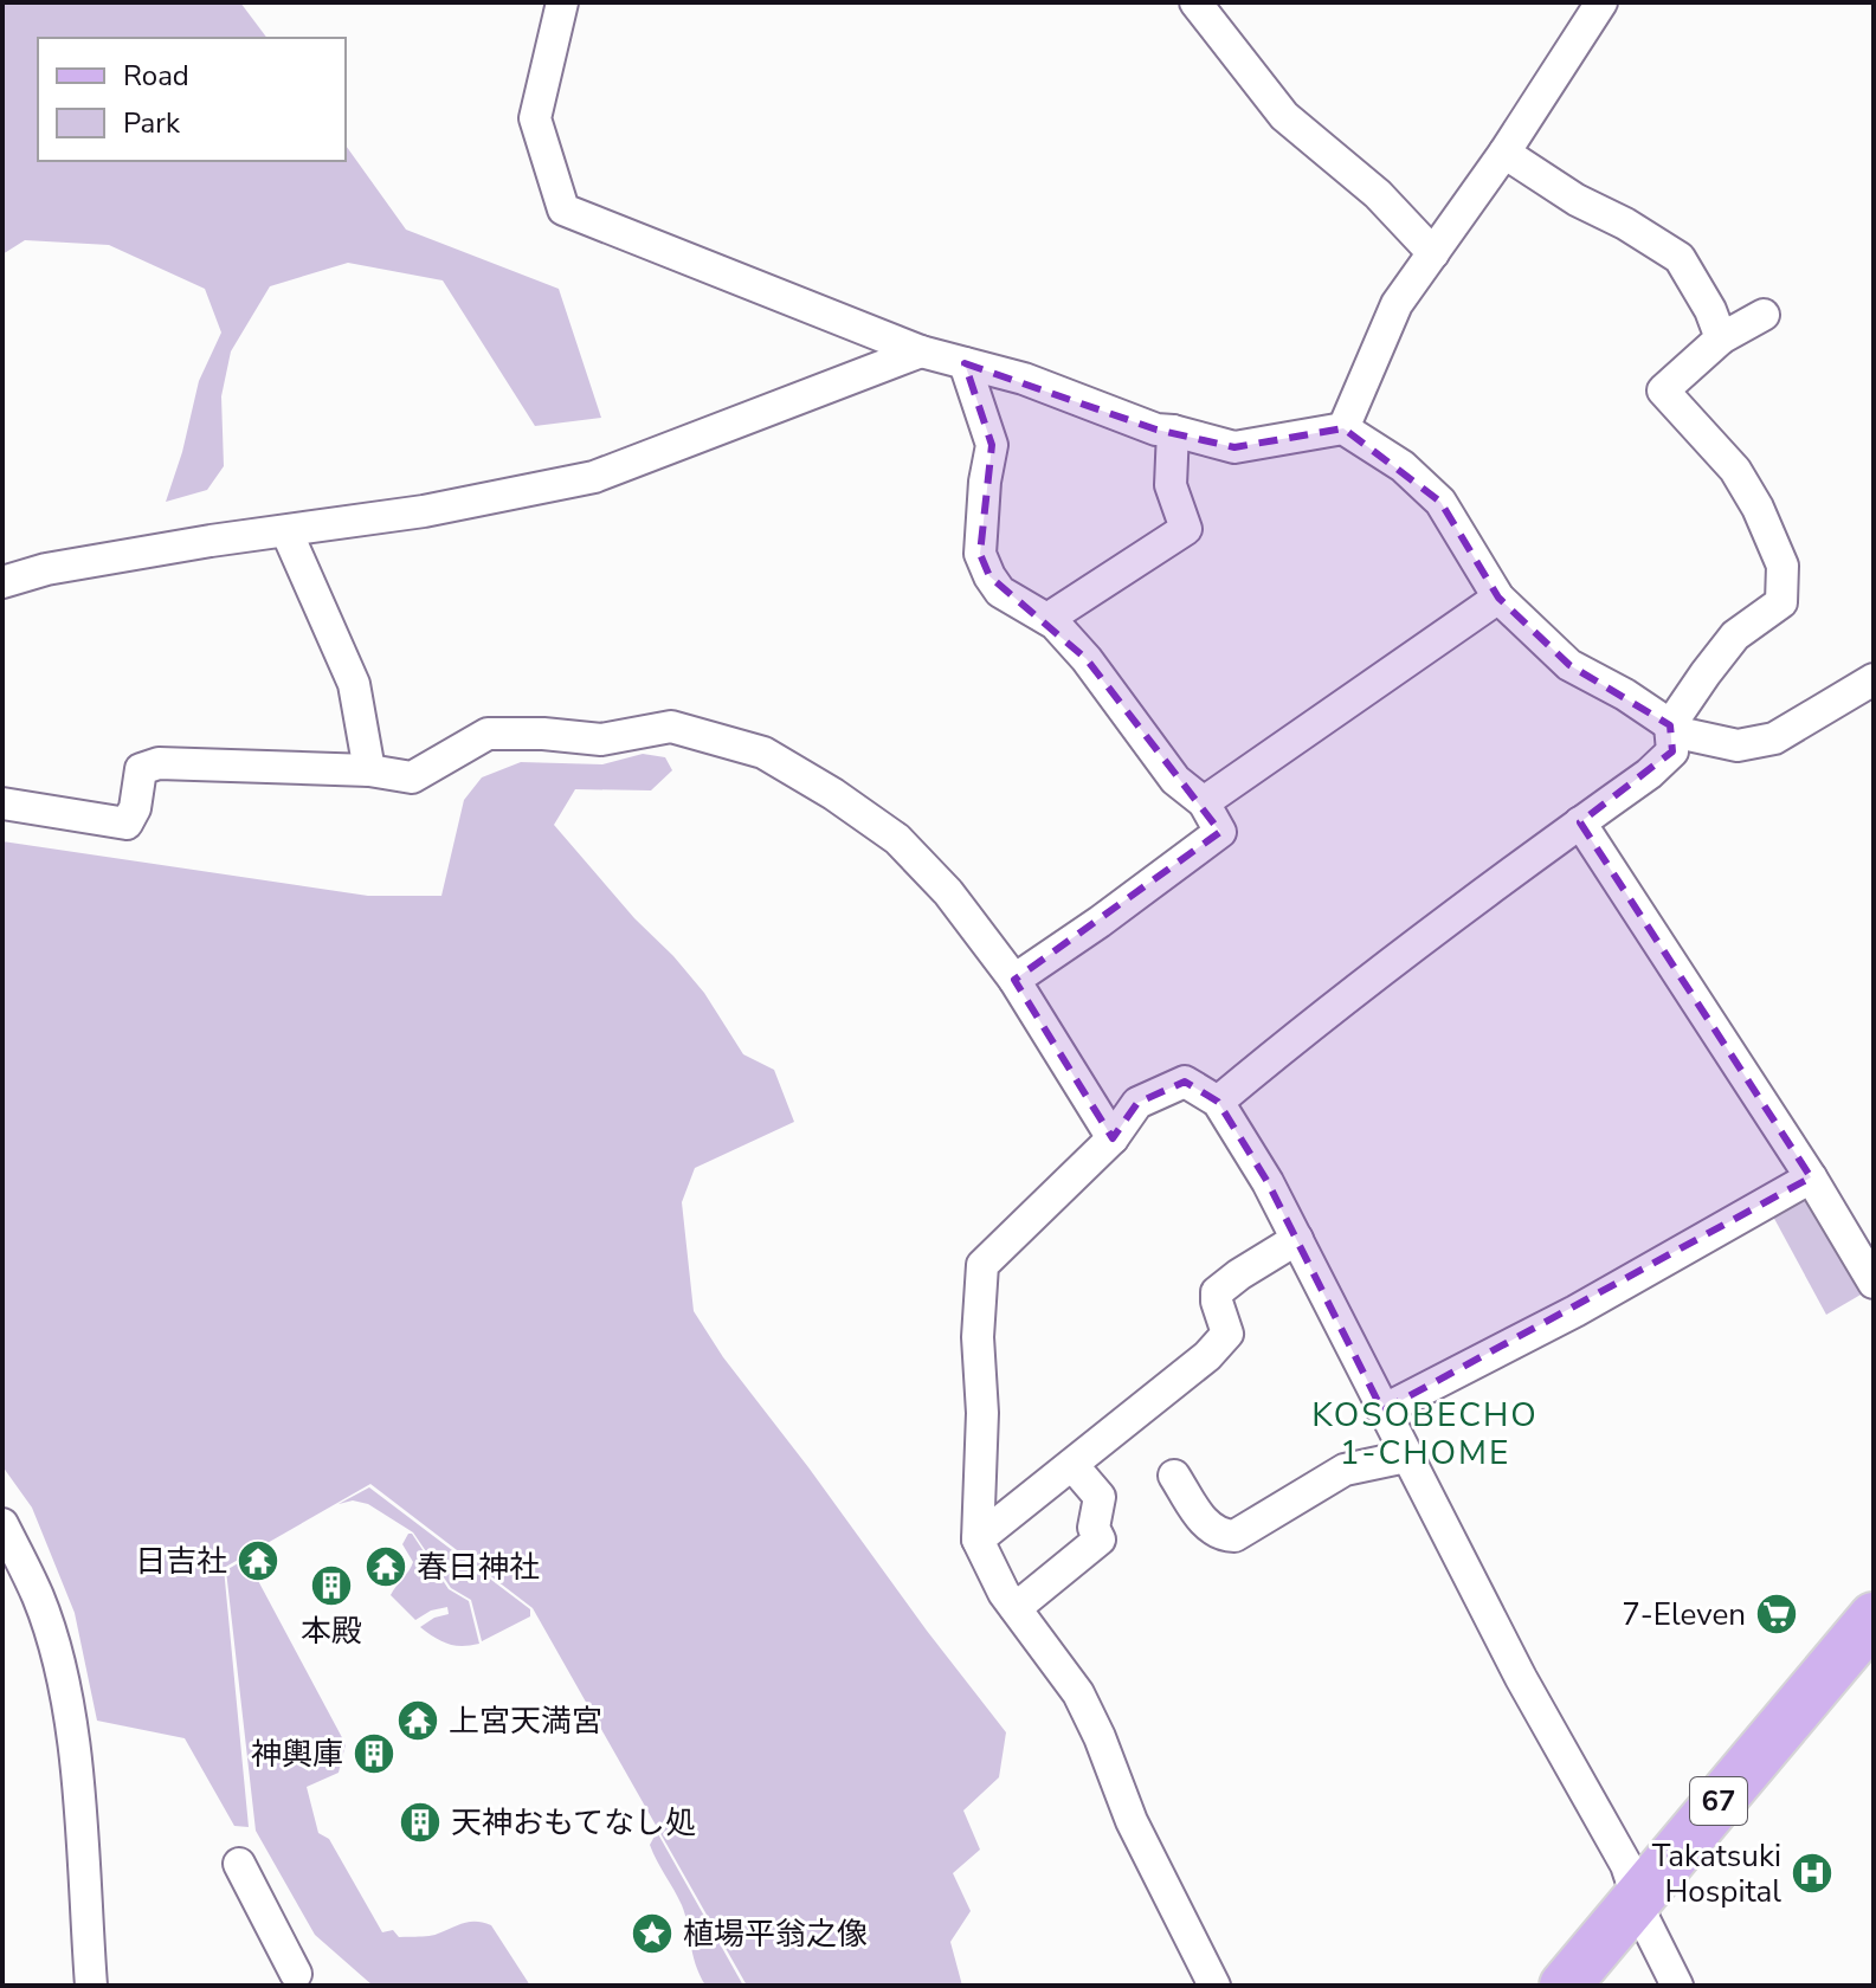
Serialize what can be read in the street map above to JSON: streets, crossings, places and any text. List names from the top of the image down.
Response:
{
  "streets": {
    "main road": ["67"]
  },
  "districts": ["KOSOBECHO 1-CHOME"],
  "places": {
    "temple": ["日吉社", "春日神社", "上宮天満宮"],
    "building": ["本殿", "神輿庫", "天神おもてなし処"],
    "supermarket": ["7-Eleven"],
    "hospital": ["Takatsuki Hospital"],
    "place": ["植場平翁之像"]
  },
  "legend": ["Road", "Park"]
}
